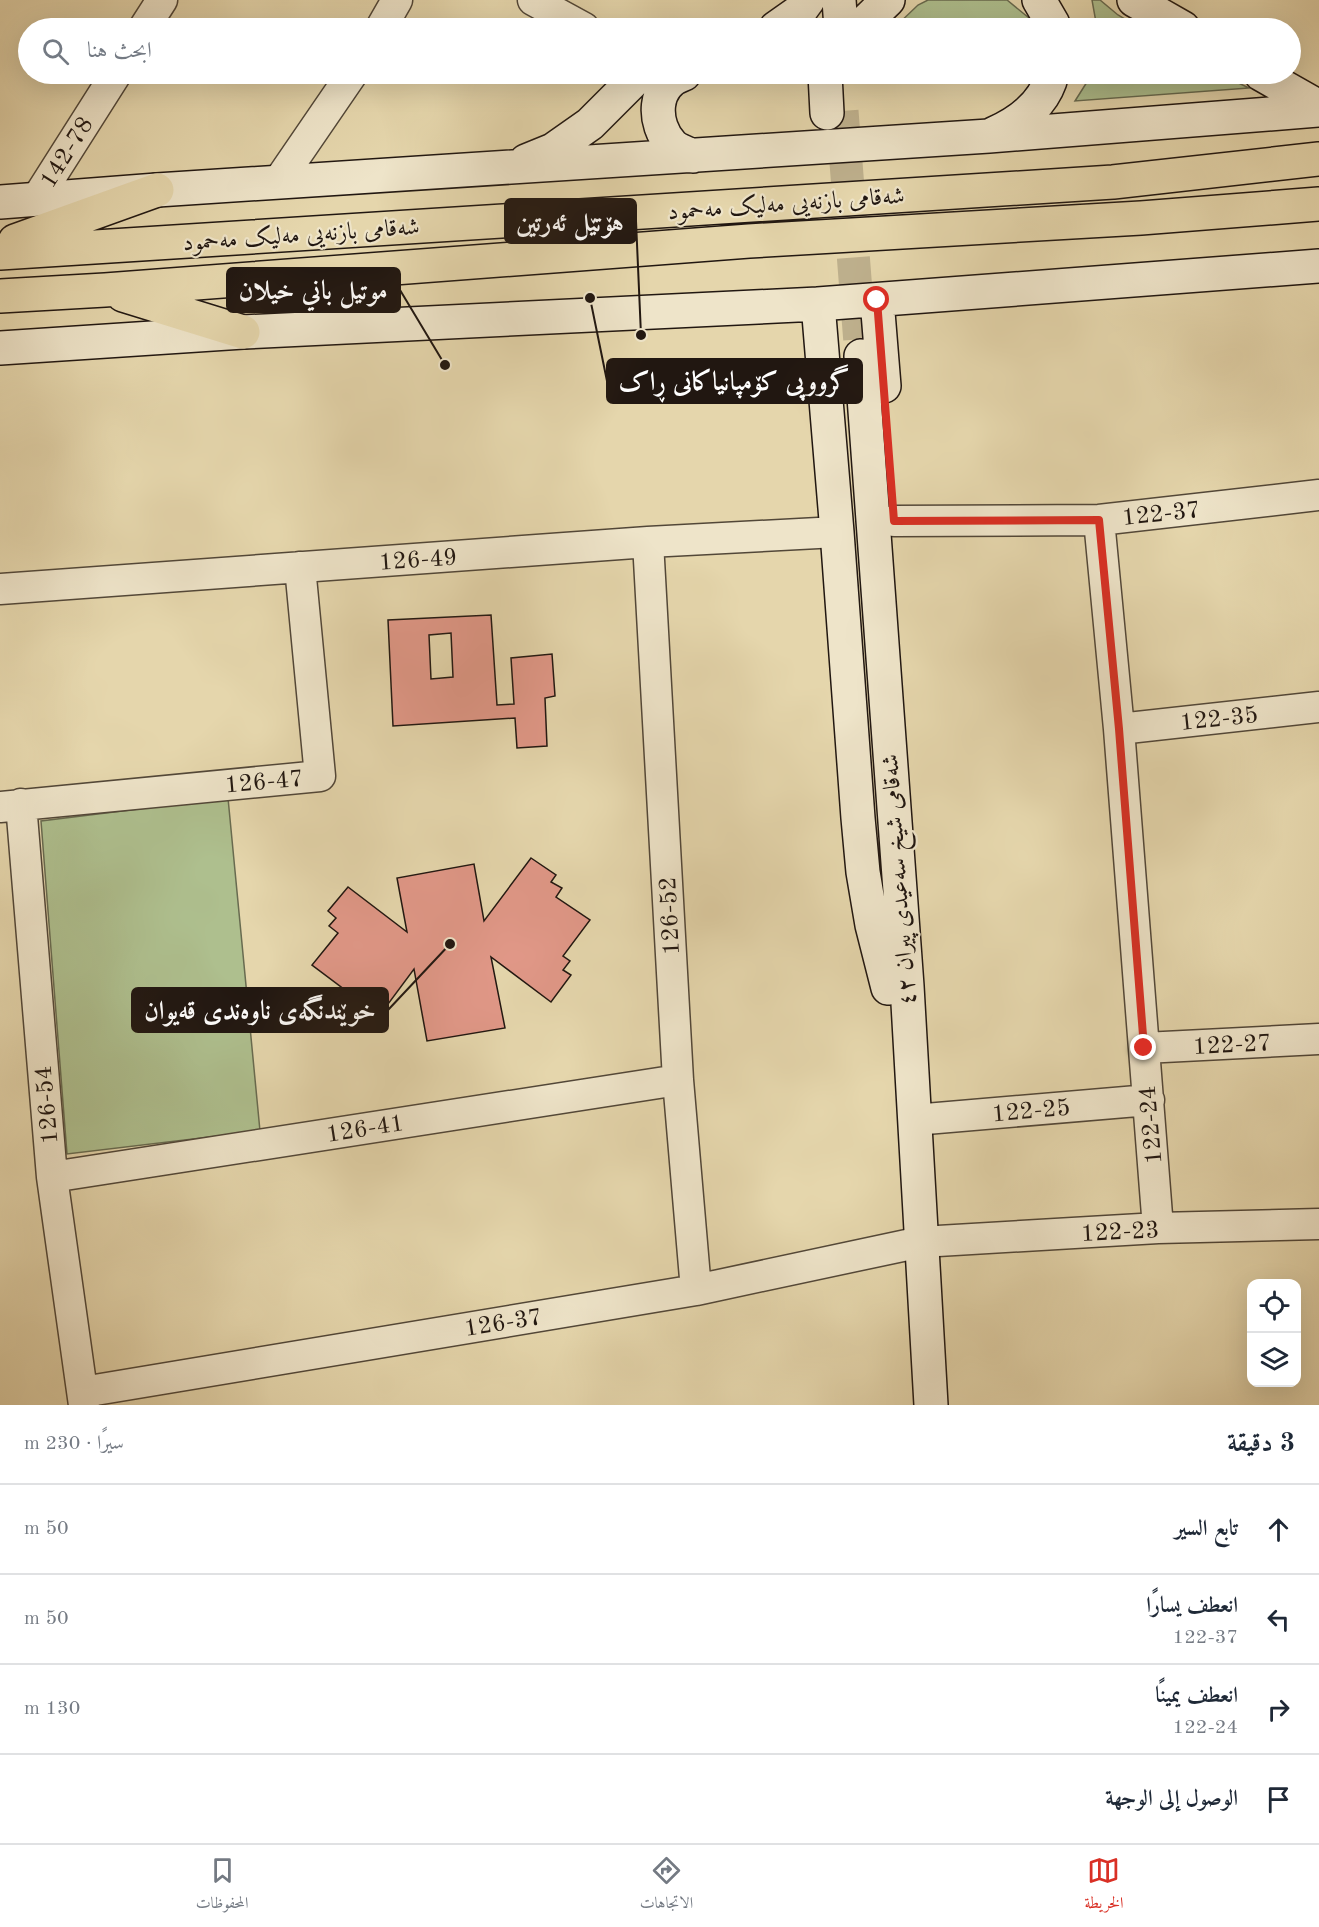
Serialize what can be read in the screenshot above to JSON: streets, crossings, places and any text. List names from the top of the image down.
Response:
{
  "streets": {
    "highway": ["شەقامی بازنەیی مەلیک مەحمود"],
    "main road": ["شەقامی شیخ سەعیدی پیران ٤٢"],
    "street": [
      "142-78",
      "122-37",
      "126-49",
      "122-35",
      "126-47",
      "126-52",
      "122-27",
      "126-54",
      "122-25",
      "122-24",
      "126-41",
      "122-23",
      "126-37"
    ]
  },
  "crossings": [
    ["122-37", "122-24"],
    ["126-49", "126-47"],
    ["126-49", "126-52"],
    ["122-35", "122-24"],
    ["126-47", "126-54"],
    ["شەقامی شیخ سەعیدی پیران ٤٢", "122-25"],
    ["شەقامی شیخ سەعیدی پیران ٤٢", "122-23"],
    ["شەقامی شیخ سەعیدی پیران ٤٢", "126-37"],
    ["126-52", "126-41"],
    ["126-52", "126-37"],
    ["122-27", "122-24"],
    ["126-54", "126-41"],
    ["126-54", "126-37"],
    ["122-25", "122-24"],
    ["122-24", "122-23"],
    ["122-23", "126-37"]
  ],
  "places": [
    "گرووپی کۆمپانیاکانی ڕاک",
    "هۆتێل ئەرتین",
    "موتيل باني خيلان",
    "خوێندنگەی ناوەندی قەیوان"
  ],
  "page": {
    "search": "ابحث هنا",
    "heading": ["3 دقيقة", "سيرًا · 230 m"],
    "list": [
      ["تابع السير", "50 m"],
      ["انعطف يسارًا", "122-37", "50 m"],
      ["انعطف يمينًا", "122-24", "130 m"],
      "الوصول إلى الوجهة"
    ],
    "nav": ["الخريطة", "الاتجاهات", "المحفوظات"]
  }
}
